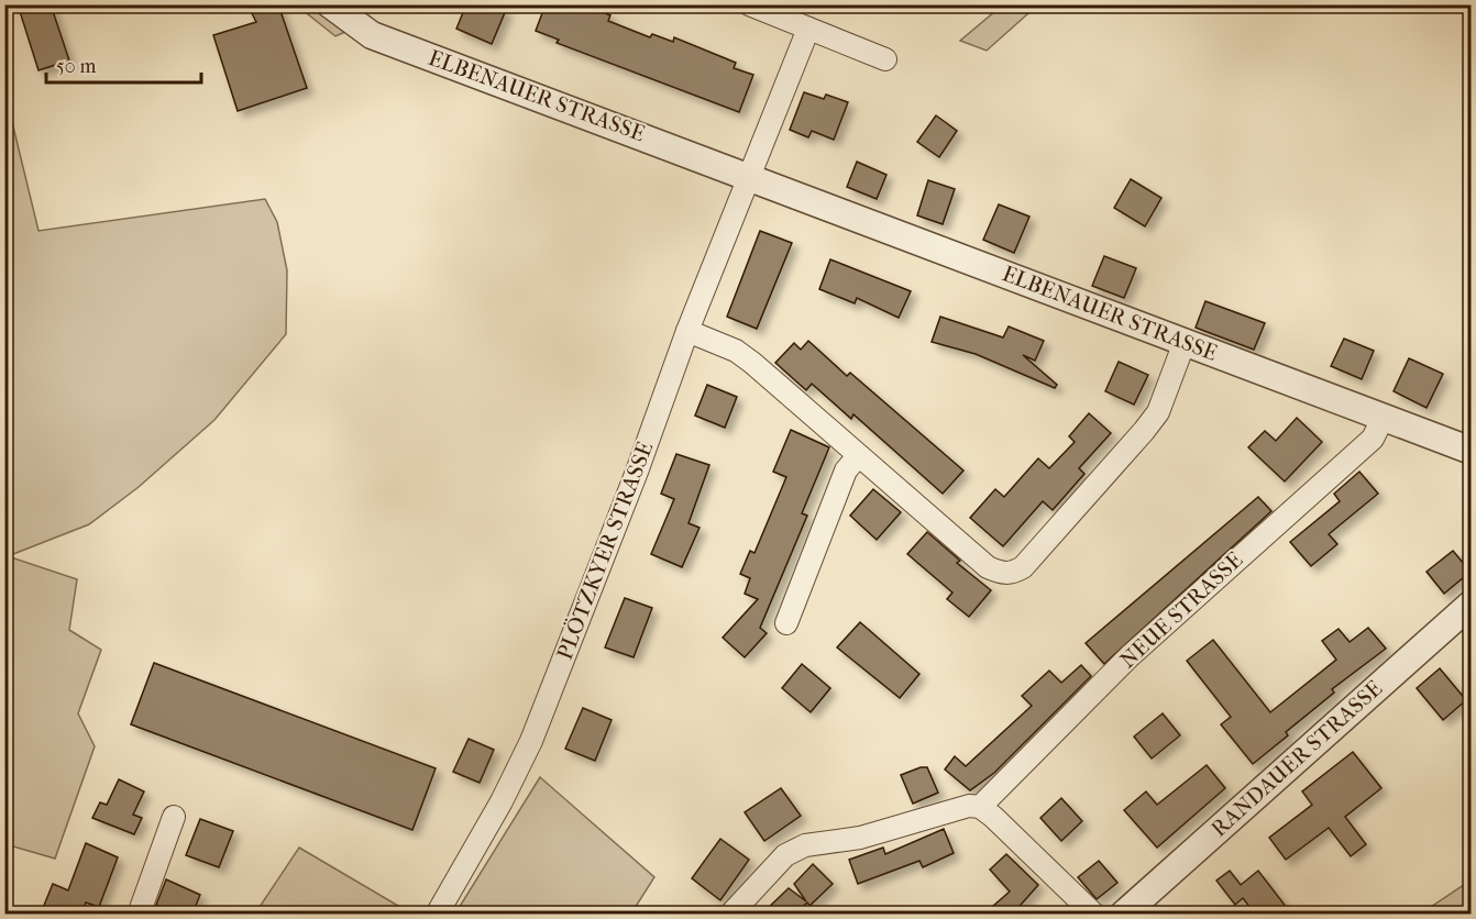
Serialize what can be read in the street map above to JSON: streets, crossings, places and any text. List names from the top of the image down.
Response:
{
  "streets": {
    "street": [
      "ELBENAUER STRASSE",
      "PLÖTZKYER STRASSE",
      "NEUE STRASSE",
      "RANDAUER STRASSE"
    ]
  },
  "crossings": [
    ["ELBENAUER STRASSE", "PLÖTZKYER STRASSE"],
    ["ELBENAUER STRASSE", "NEUE STRASSE"]
  ],
  "scale_bar": "50 m"
}
